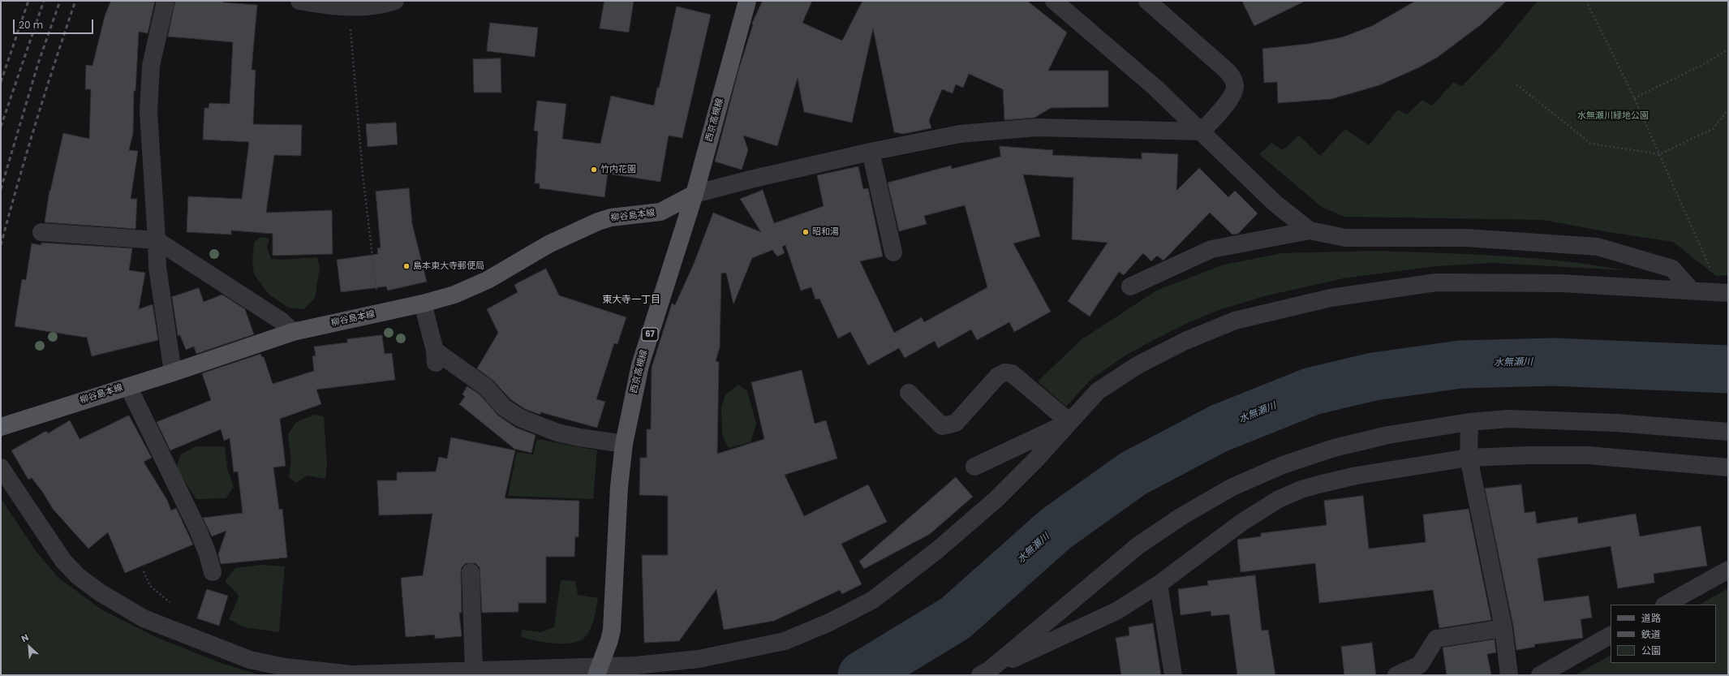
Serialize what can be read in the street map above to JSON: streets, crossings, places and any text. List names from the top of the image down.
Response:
{
  "streets": {
    "main road": ["西京高槻線", "柳谷島本線", "67"]
  },
  "crossings": [
    ["西京高槻線", "柳谷島本線"]
  ],
  "districts": ["東大寺一丁目"],
  "water": ["水無瀬川"],
  "parks": ["水無瀬川緑地公園"],
  "places": ["竹内花園", "昭和湯", "島本東大寺郵便局"],
  "legend": ["道路", "鉄道", "公園"],
  "scale_bar": "20 m",
  "north": "top left"
}
